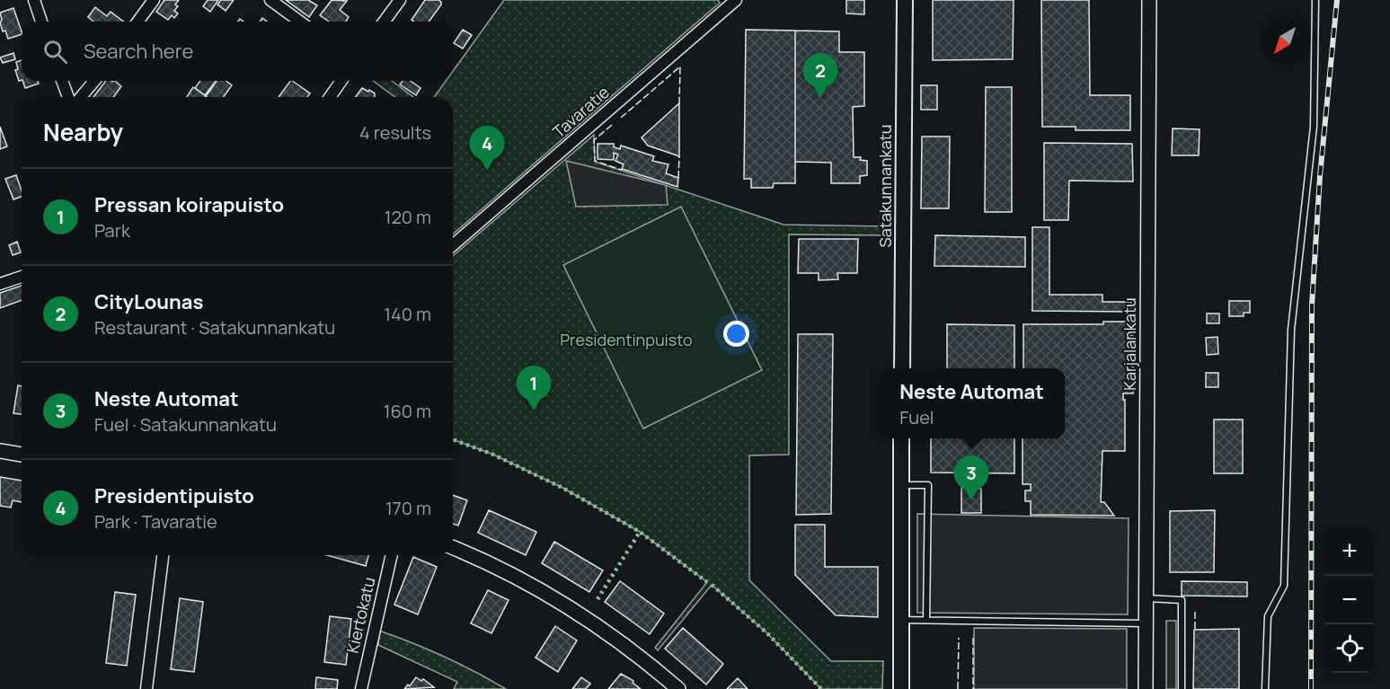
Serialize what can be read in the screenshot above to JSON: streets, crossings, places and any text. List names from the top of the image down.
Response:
{
  "streets": {
    "main road": ["Satakunnankatu"],
    "street": ["Tavaratie", "Karjalankatu", "Kiertokatu"]
  },
  "parks": ["Presidentinpuisto"],
  "north": "bottom left",
  "page": {
    "search": "Search here",
    "pins": [
      "2",
      "4",
      "1",
      "3"
    ],
    "heading": ["Nearby", "4 results"],
    "list": [
      {
        "mark": "1",
        "name": "Pressan koirapuisto",
        "note": "Park",
        "value": "120 m"
      },
      {
        "mark": "2",
        "name": "CityLounas",
        "note": "Restaurant · Satakunnankatu",
        "value": "140 m"
      },
      {
        "mark": "3",
        "name": "Neste Automat",
        "note": "Fuel · Satakunnankatu",
        "value": "160 m"
      },
      {
        "mark": "4",
        "name": "Presidentipuisto",
        "note": "Park · Tavaratie",
        "value": "170 m"
      }
    ],
    "popup": ["Neste Automat", "Fuel"],
    "map_buttons": ["+", "−"]
  }
}
